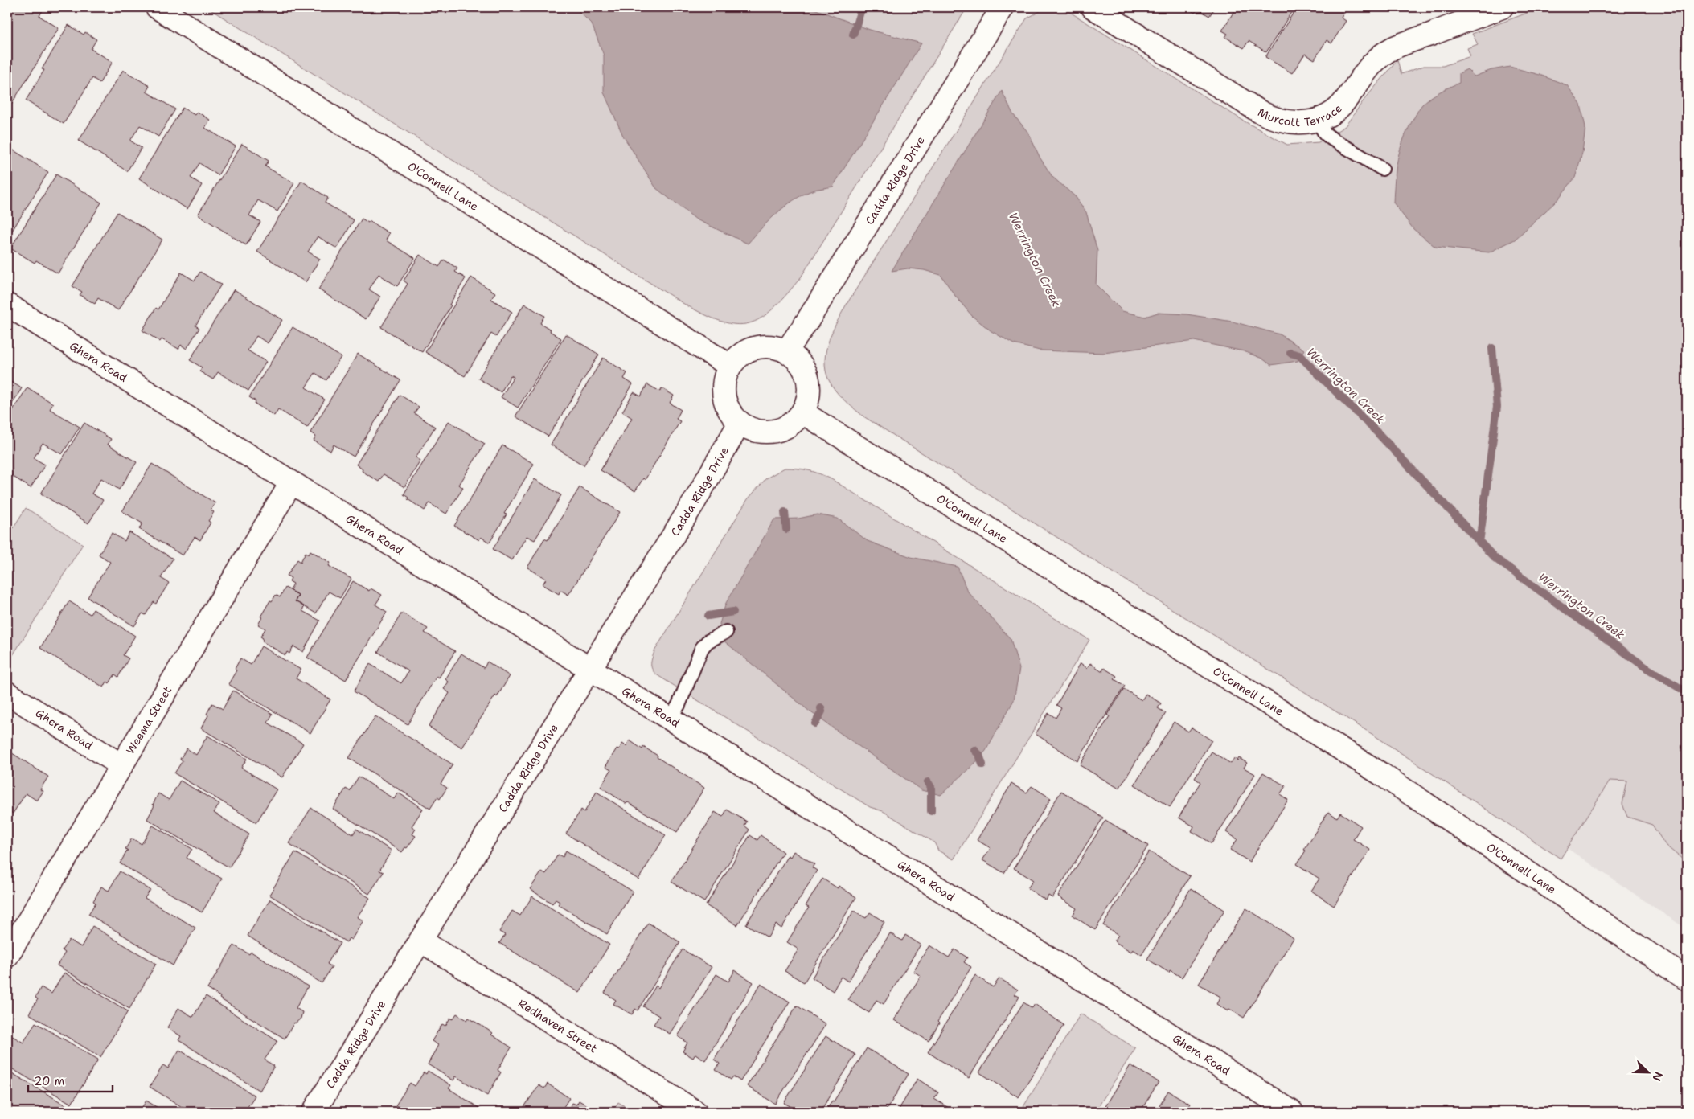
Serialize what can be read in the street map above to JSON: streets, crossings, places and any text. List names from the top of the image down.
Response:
{
  "streets": {
    "street": [
      "Murcott Terrace",
      "Cadda Ridge Drive",
      "O'Connell Lane",
      "Ghera Road",
      "Weema Street",
      "Redhaven Street"
    ]
  },
  "crossings": [
    ["Cadda Ridge Drive", "O'Connell Lane"],
    ["Cadda Ridge Drive", "Ghera Road"],
    ["Cadda Ridge Drive", "Redhaven Street"],
    ["Ghera Road", "Weema Street"]
  ],
  "water": ["Werrington Creek"],
  "scale_bar": "20 m",
  "north": "bottom right"
}
